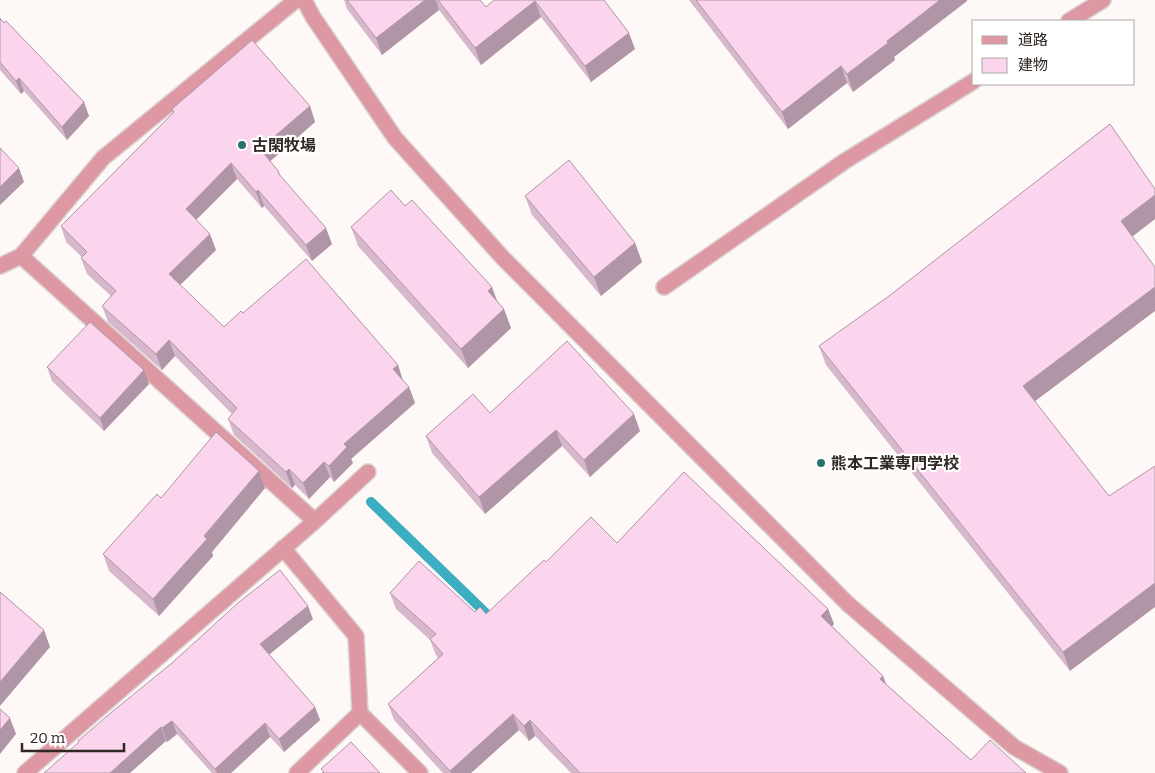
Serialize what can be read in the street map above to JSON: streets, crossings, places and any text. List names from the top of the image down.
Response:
{
  "places": ["古閑牧場", "熊本工業専門学校"],
  "legend": ["道路", "建物"],
  "scale_bar": "20 m"
}
